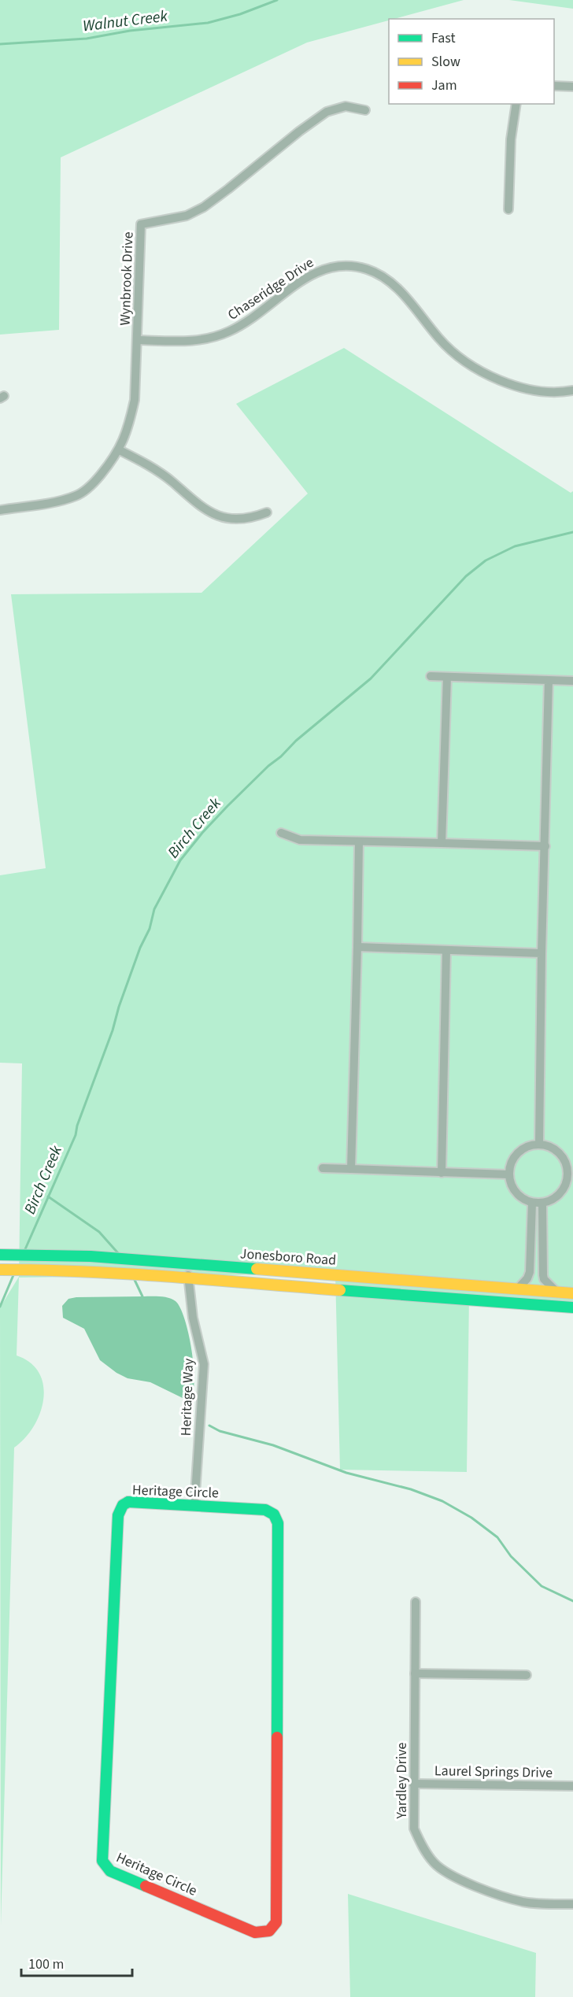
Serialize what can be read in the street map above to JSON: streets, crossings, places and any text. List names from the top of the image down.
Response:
{
  "streets": {
    "main road": ["Jonesboro Road", "Heritage Circle"],
    "street": [
      "Wynbrook Drive",
      "Chaseridge Drive",
      "Heritage Way",
      "Laurel Springs Drive",
      "Yardley Drive"
    ]
  },
  "crossings": [
    ["Wynbrook Drive", "Chaseridge Drive"],
    ["Jonesboro Road", "Heritage Way"],
    ["Heritage Way", "Heritage Circle"],
    ["Laurel Springs Drive", "Yardley Drive"]
  ],
  "water": ["Walnut Creek", "Birch Creek"],
  "legend": ["Fast", "Slow", "Jam"],
  "scale_bar": "100 m"
}
